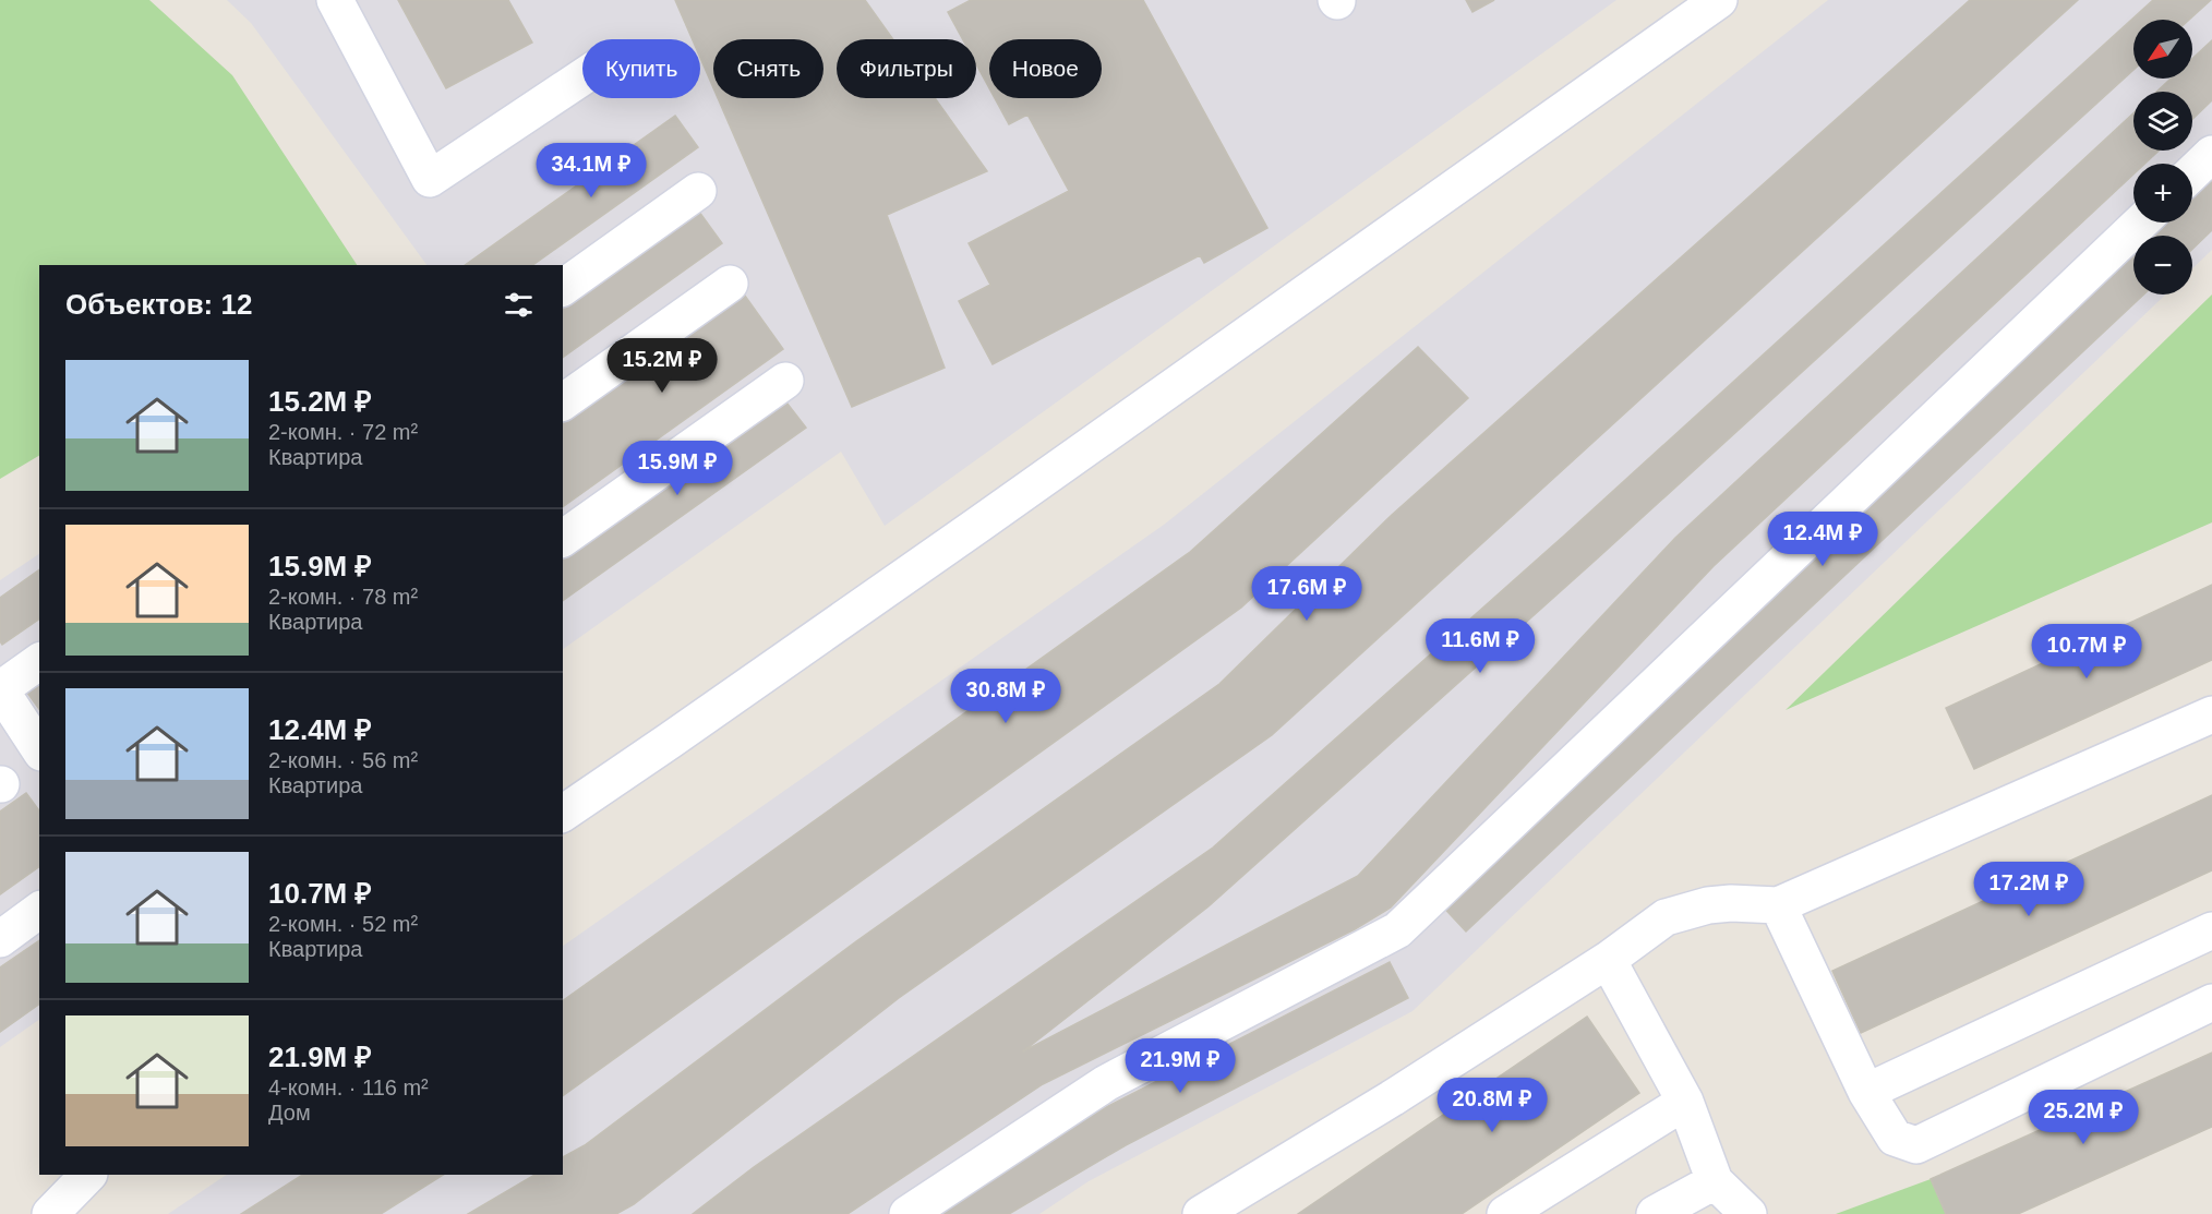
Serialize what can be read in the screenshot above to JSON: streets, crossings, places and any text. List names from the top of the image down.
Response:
{
  "north": "bottom left",
  "page": {
    "map_buttons": ["+", "−"],
    "chip": [
      "Купить",
      "Снять",
      "Фильтры",
      "Новое"
    ],
    "price": [
      "34.1M ₽",
      "15.2M ₽",
      "15.9M ₽",
      "12.4M ₽",
      "17.6M ₽",
      "11.6M ₽",
      "10.7M ₽",
      "30.8M ₽",
      "17.2M ₽",
      "21.9M ₽",
      "20.8M ₽",
      "25.2M ₽"
    ],
    "heading": "Объектов: 12",
    "list": [
      {
        "name": "15.2M ₽",
        "note": "2-комн. · 72 m² · Квартира"
      },
      {
        "name": "15.9M ₽",
        "note": "2-комн. · 78 m² · Квартира"
      },
      {
        "name": "12.4M ₽",
        "note": "2-комн. · 56 m² · Квартира"
      },
      {
        "name": "10.7M ₽",
        "note": "2-комн. · 52 m² · Квартира"
      },
      {
        "name": "21.9M ₽",
        "note": "4-комн. · 116 m² · Дом"
      }
    ]
  }
}
